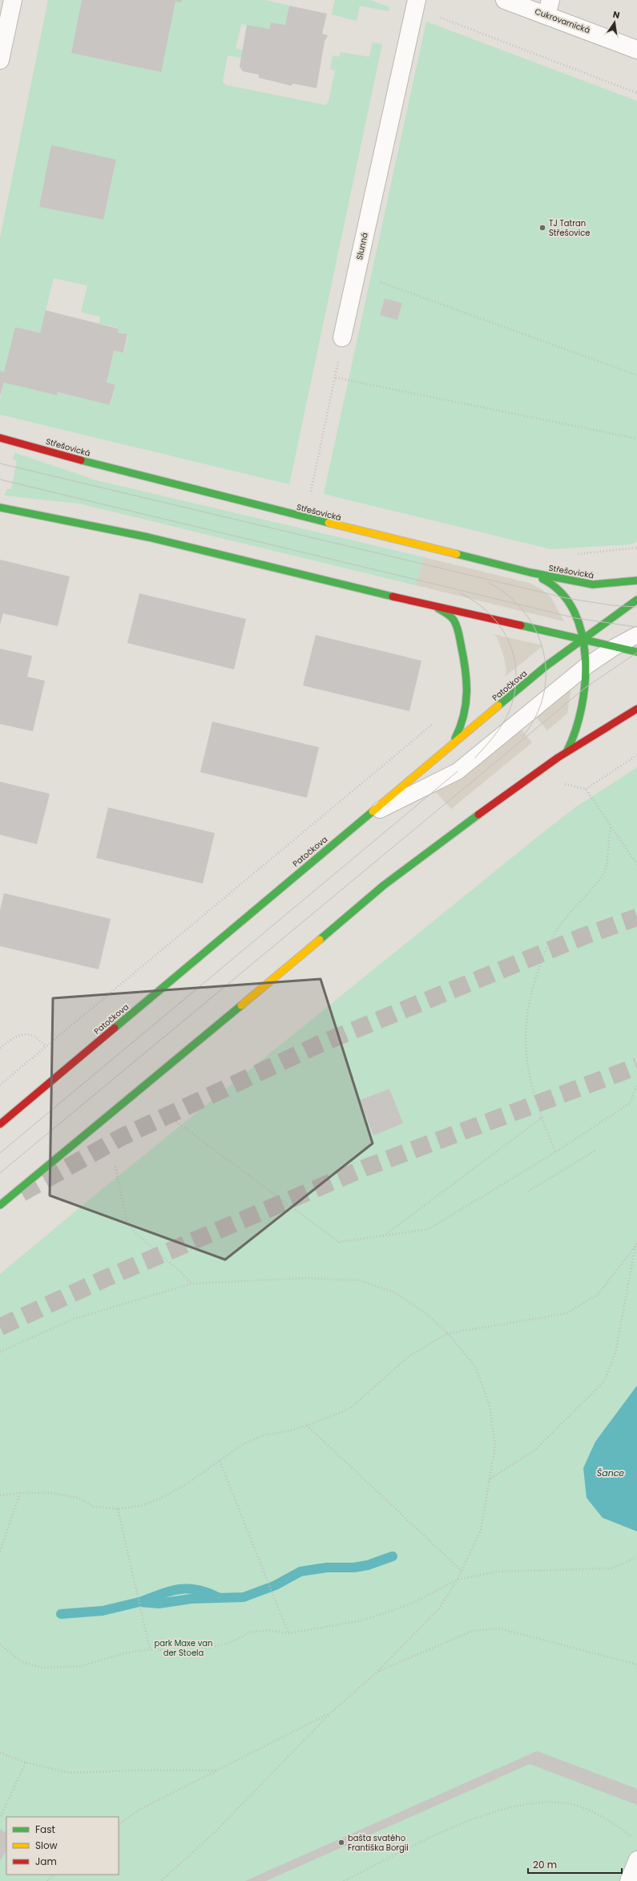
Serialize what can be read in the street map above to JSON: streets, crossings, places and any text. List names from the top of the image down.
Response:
{
  "streets": {
    "street": [
      "Cukrovarnická",
      "Slunná",
      "Střešovická",
      "Patočkova"
    ]
  },
  "water": ["Šance"],
  "parks": ["park Maxe van der Stoela"],
  "places": ["TJ Tatran Střešovice", "bašta svatého Františka Borgii"],
  "legend": ["Fast", "Slow", "Jam"],
  "scale_bar": "20 m",
  "north": "top"
}
